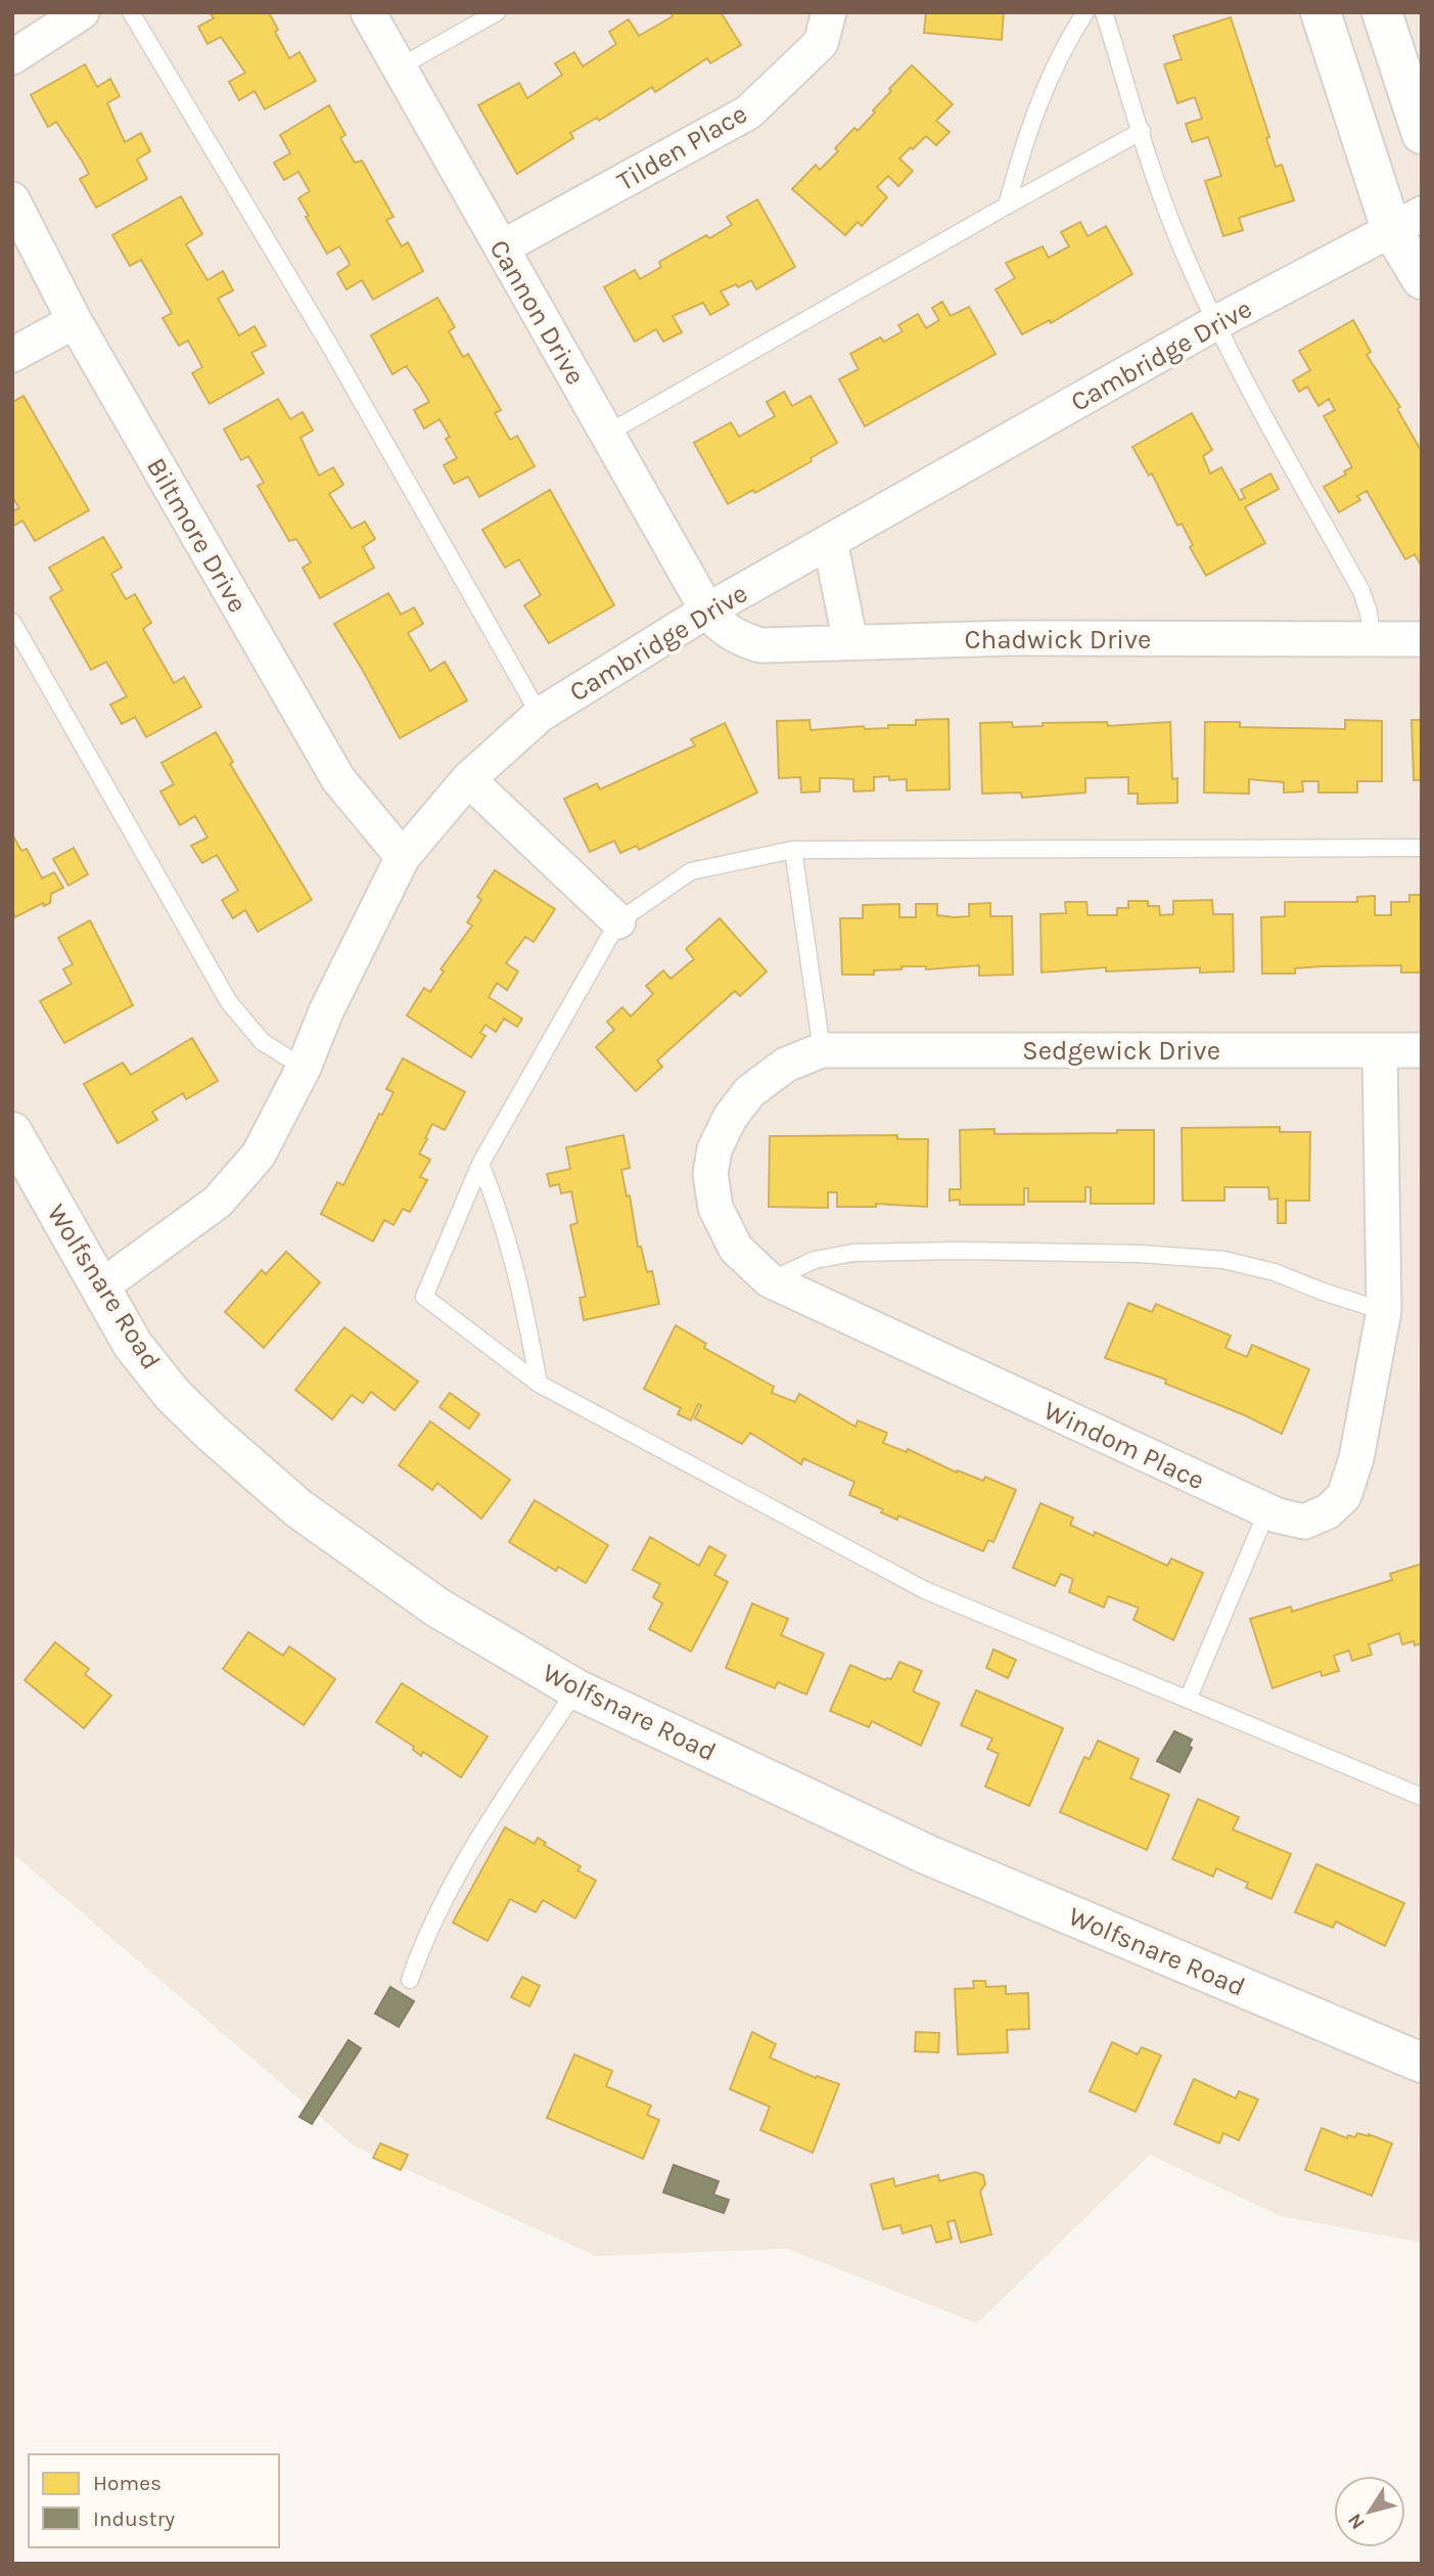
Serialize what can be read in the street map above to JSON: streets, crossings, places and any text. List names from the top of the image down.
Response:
{
  "streets": {
    "street": [
      "Tilden Place",
      "Cannon Drive",
      "Cambridge Drive",
      "Biltmore Drive",
      "Chadwick Drive",
      "Sedgewick Drive",
      "Wolfsnare Road",
      "Windom Place"
    ]
  },
  "crossings": [
    ["Tilden Place", "Cannon Drive"],
    ["Cannon Drive", "Cambridge Drive"],
    ["Cannon Drive", "Chadwick Drive"],
    ["Cambridge Drive", "Biltmore Drive"],
    ["Cambridge Drive", "Chadwick Drive"],
    ["Cambridge Drive", "Wolfsnare Road"],
    ["Sedgewick Drive", "Windom Place"]
  ],
  "legend": ["Homes", "Industry"],
  "north": "bottom left"
}
